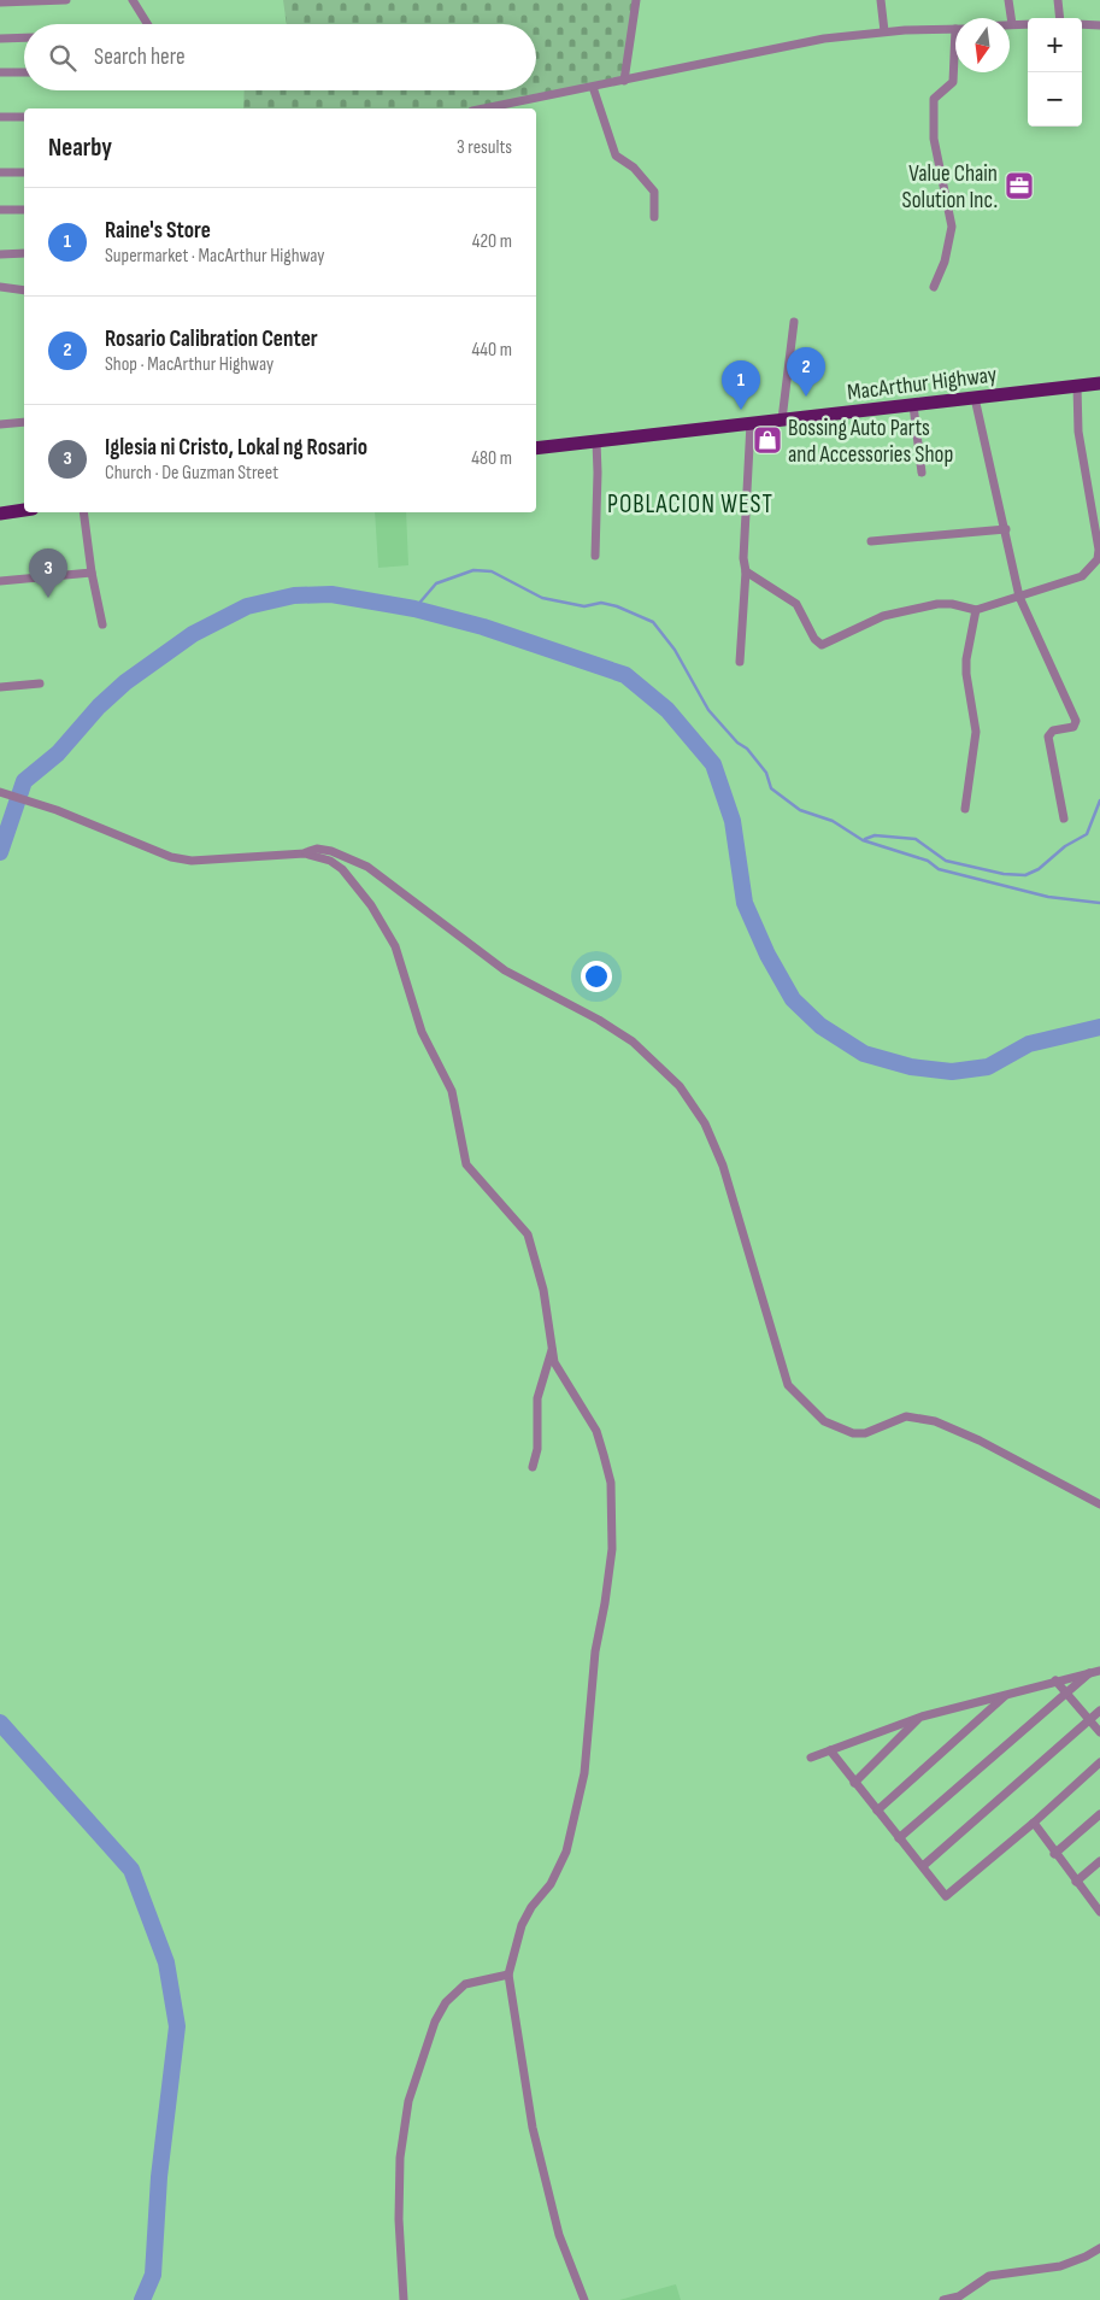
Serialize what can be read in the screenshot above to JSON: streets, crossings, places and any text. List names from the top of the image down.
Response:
{
  "streets": {
    "highway": ["MacArthur Highway"]
  },
  "districts": ["POBLACION WEST"],
  "places": {
    "office": ["Value Chain Solution Inc."],
    "shop": ["Bossing Auto Parts and Accessories Shop"]
  },
  "north": "bottom",
  "page": {
    "map_buttons": ["+", "−"],
    "search": "Search here",
    "heading": ["Nearby", "3 results"],
    "list": [
      {
        "mark": "1",
        "name": "Raine's Store",
        "note": "Supermarket · MacArthur Highway",
        "value": "420 m"
      },
      {
        "mark": "2",
        "name": "Rosario Calibration Center",
        "note": "Shop · MacArthur Highway",
        "value": "440 m"
      },
      {
        "mark": "3",
        "name": "Iglesia ni Cristo, Lokal ng Rosario",
        "note": "Church · De Guzman Street",
        "value": "480 m"
      }
    ],
    "pins": ["2", "1", "3"]
  }
}
